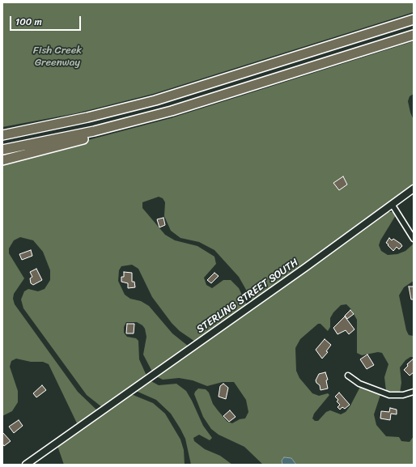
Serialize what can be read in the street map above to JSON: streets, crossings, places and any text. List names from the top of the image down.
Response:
{
  "streets": {
    "street": ["STERLING STREET SOUTH"]
  },
  "parks": ["Fish Creek Greenway"],
  "scale_bar": "100 m"
}
